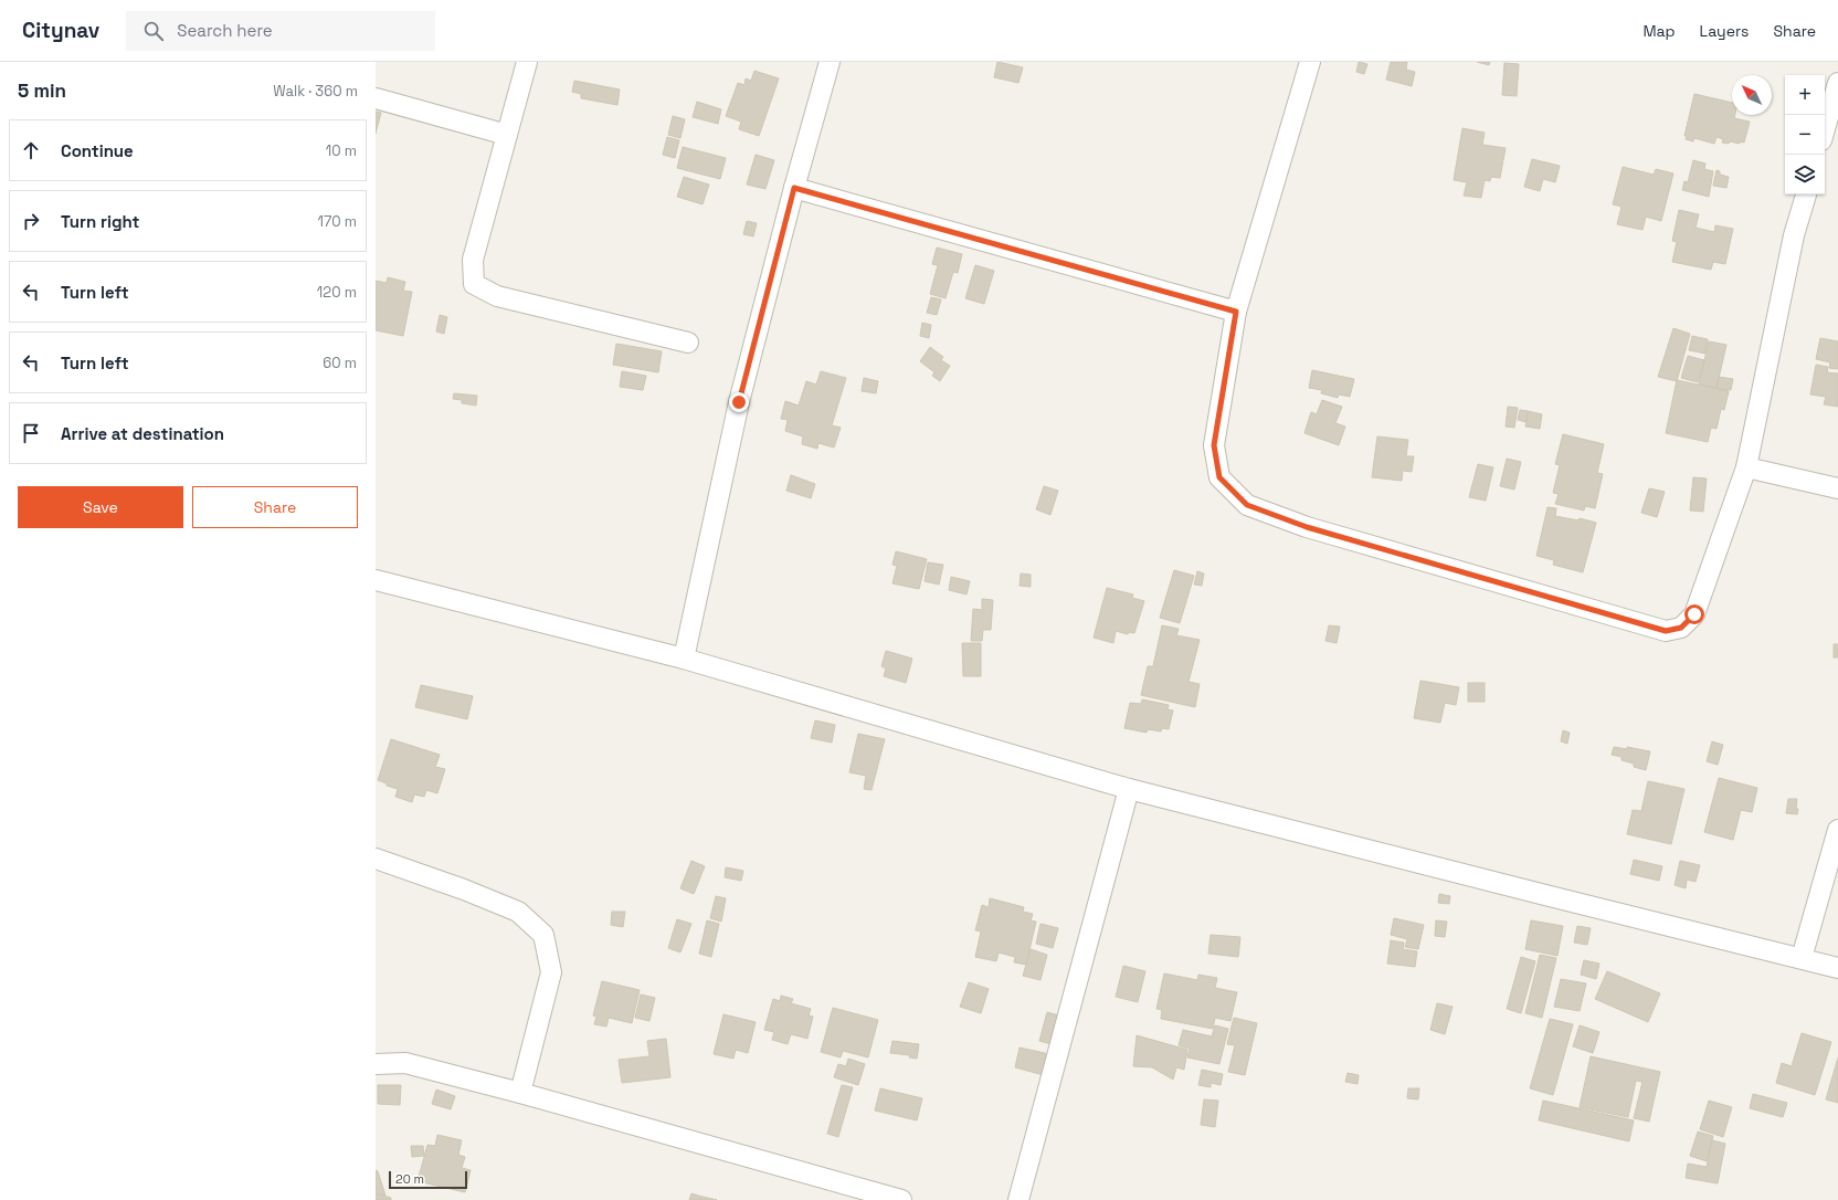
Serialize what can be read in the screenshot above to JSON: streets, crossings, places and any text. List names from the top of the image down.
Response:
{
  "scale_bar": "20 m",
  "north": "top left",
  "page": {
    "header": "Citynav",
    "search": "Search here",
    "nav": ["Map", "Layers", "Share"],
    "heading": ["5 min", "Walk · 360 m"],
    "map_buttons": ["+", "−"],
    "list": [
      ["Continue", "10 m"],
      ["Turn right", "170 m"],
      ["Turn left", "120 m"],
      ["Turn left", "60 m"],
      "Arrive at destination"
    ],
    "buttons": ["Save", "Share"],
    "scale": "20 m"
  }
}
